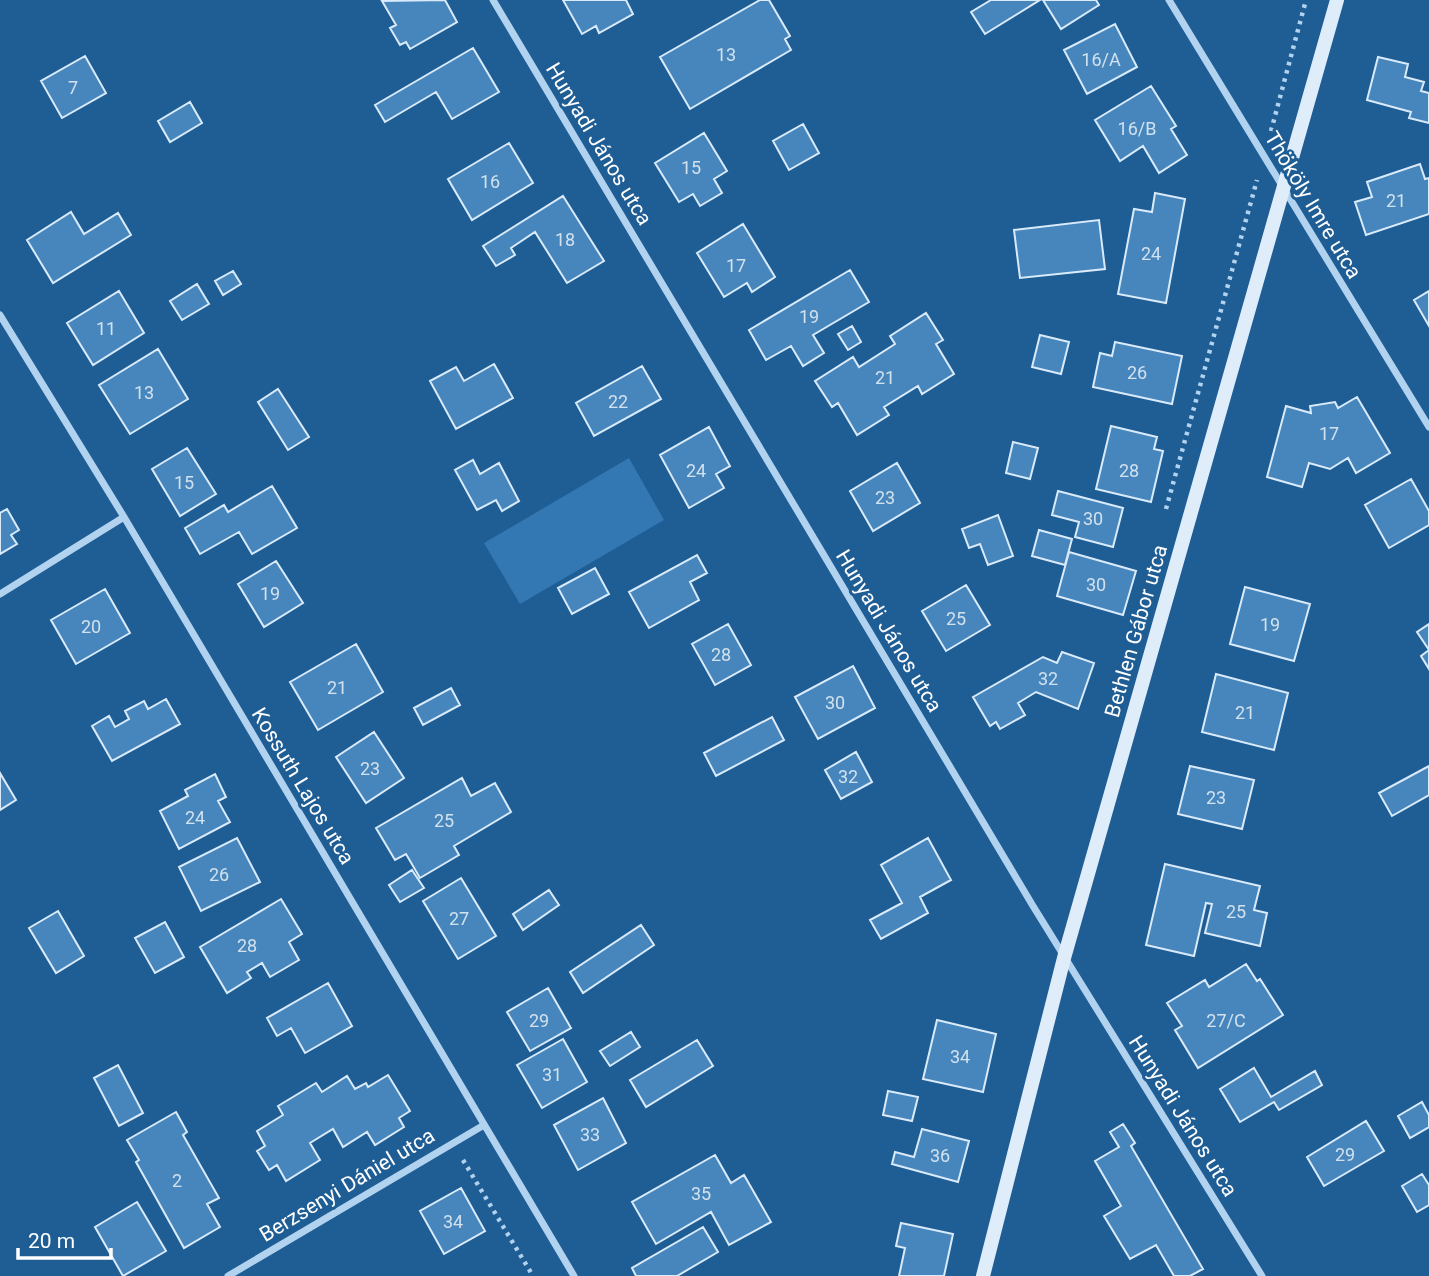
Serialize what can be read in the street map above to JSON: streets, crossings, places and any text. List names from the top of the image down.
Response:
{
  "streets": {
    "street": [
      "Hunyadi János utca",
      "Thököly Imre utca",
      "Bethlen Gábor utca",
      "Kossuth Lajos utca",
      "Berzsenyi Dániel utca"
    ]
  },
  "crossings": [
    ["Hunyadi János utca", "Bethlen Gábor utca"],
    ["Thököly Imre utca", "Bethlen Gábor utca"],
    ["Kossuth Lajos utca", "Berzsenyi Dániel utca"]
  ],
  "house_numbers": [
    "13",
    "16/A",
    "7",
    "16/B",
    "15",
    "16",
    "21",
    "18",
    "24",
    "17",
    "19",
    "11",
    "26",
    "21",
    "13",
    "22",
    "17",
    "24",
    "28",
    "15",
    "23",
    "30",
    "30",
    "19",
    "25",
    "19",
    "20",
    "28",
    "32",
    "21",
    "30",
    "21",
    "23",
    "32",
    "23",
    "24",
    "25",
    "26",
    "25",
    "27",
    "28",
    "29",
    "27/C",
    "34",
    "31",
    "33",
    "29",
    "36",
    "2",
    "35",
    "34"
  ],
  "scale_bar": "20 m"
}
